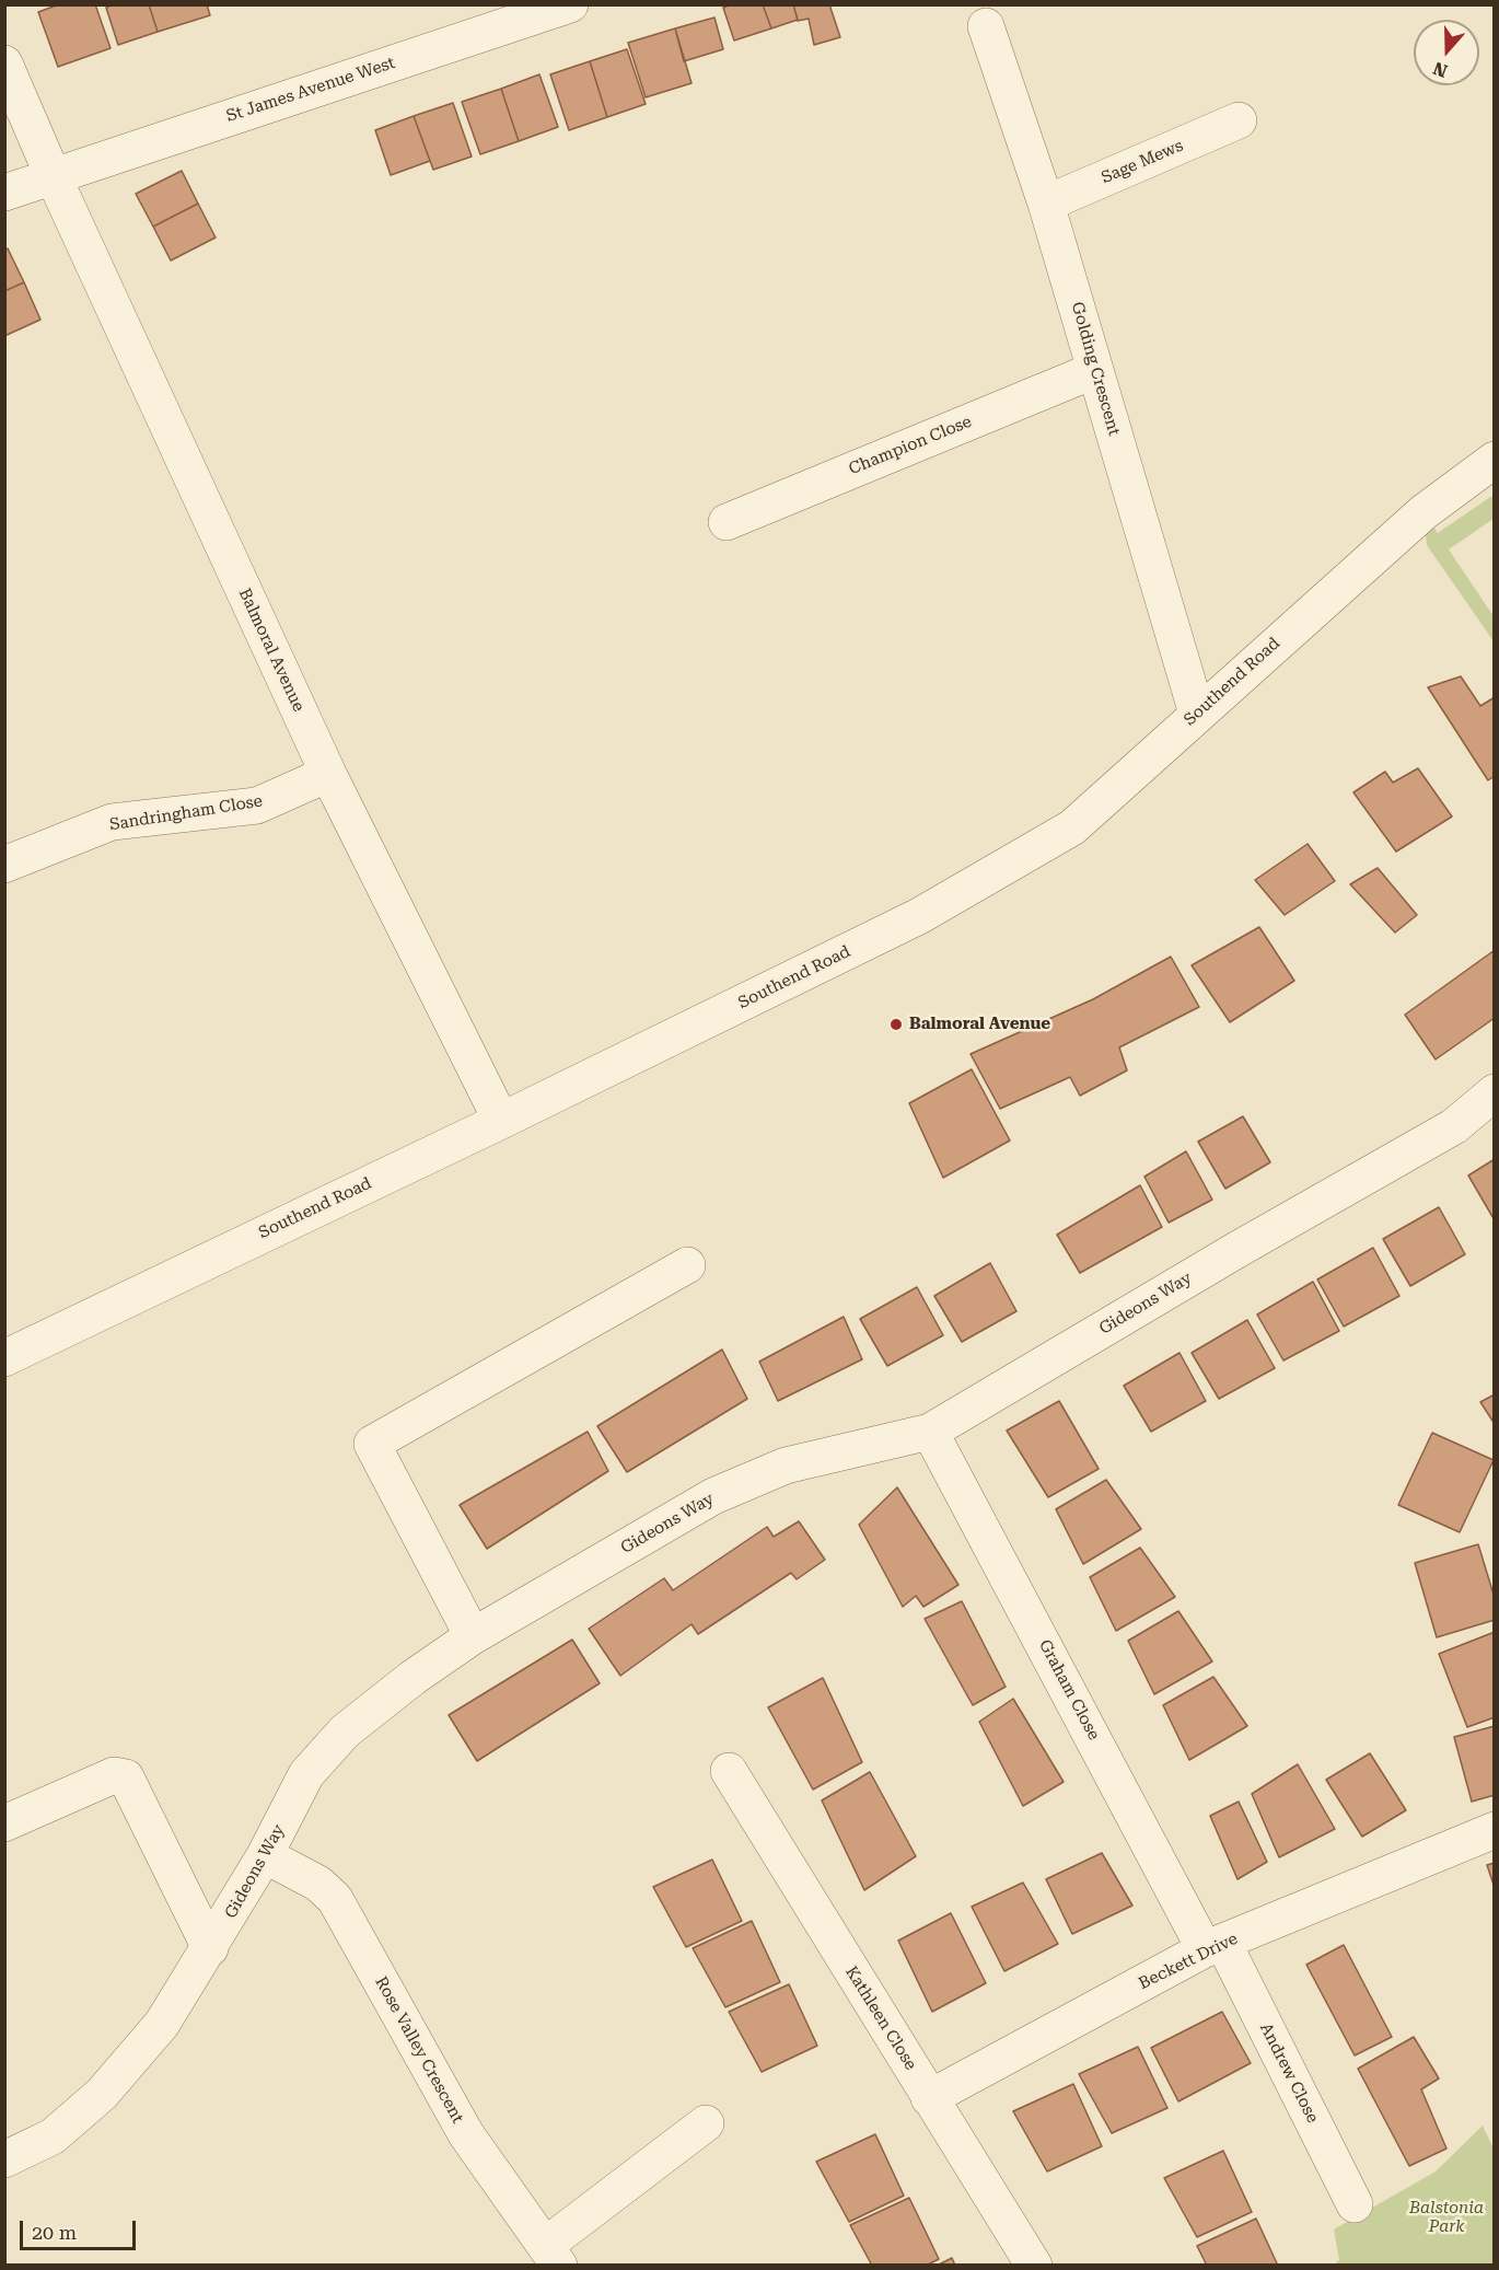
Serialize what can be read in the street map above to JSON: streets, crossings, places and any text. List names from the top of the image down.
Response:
{
  "streets": {
    "street": [
      "St James Avenue West",
      "Sage Mews",
      "Golding Crescent",
      "Champion Close",
      "Balmoral Avenue",
      "Southend Road",
      "Sandringham Close",
      "Gideons Way",
      "Graham Close",
      "Beckett Drive",
      "Kathleen Close",
      "Rose Valley Crescent",
      "Andrew Close"
    ]
  },
  "crossings": [
    ["St James Avenue West", "Balmoral Avenue"],
    ["Sage Mews", "Golding Crescent"],
    ["Golding Crescent", "Champion Close"],
    ["Golding Crescent", "Southend Road"],
    ["Balmoral Avenue", "Southend Road"],
    ["Balmoral Avenue", "Sandringham Close"],
    ["Gideons Way", "Graham Close"],
    ["Gideons Way", "Rose Valley Crescent"],
    ["Graham Close", "Beckett Drive"],
    ["Graham Close", "Andrew Close"],
    ["Beckett Drive", "Kathleen Close"],
    ["Beckett Drive", "Andrew Close"]
  ],
  "parks": ["Balstonia Park"],
  "places": ["Balmoral Avenue"],
  "scale_bar": "20 m",
  "north": "bottom"
}
